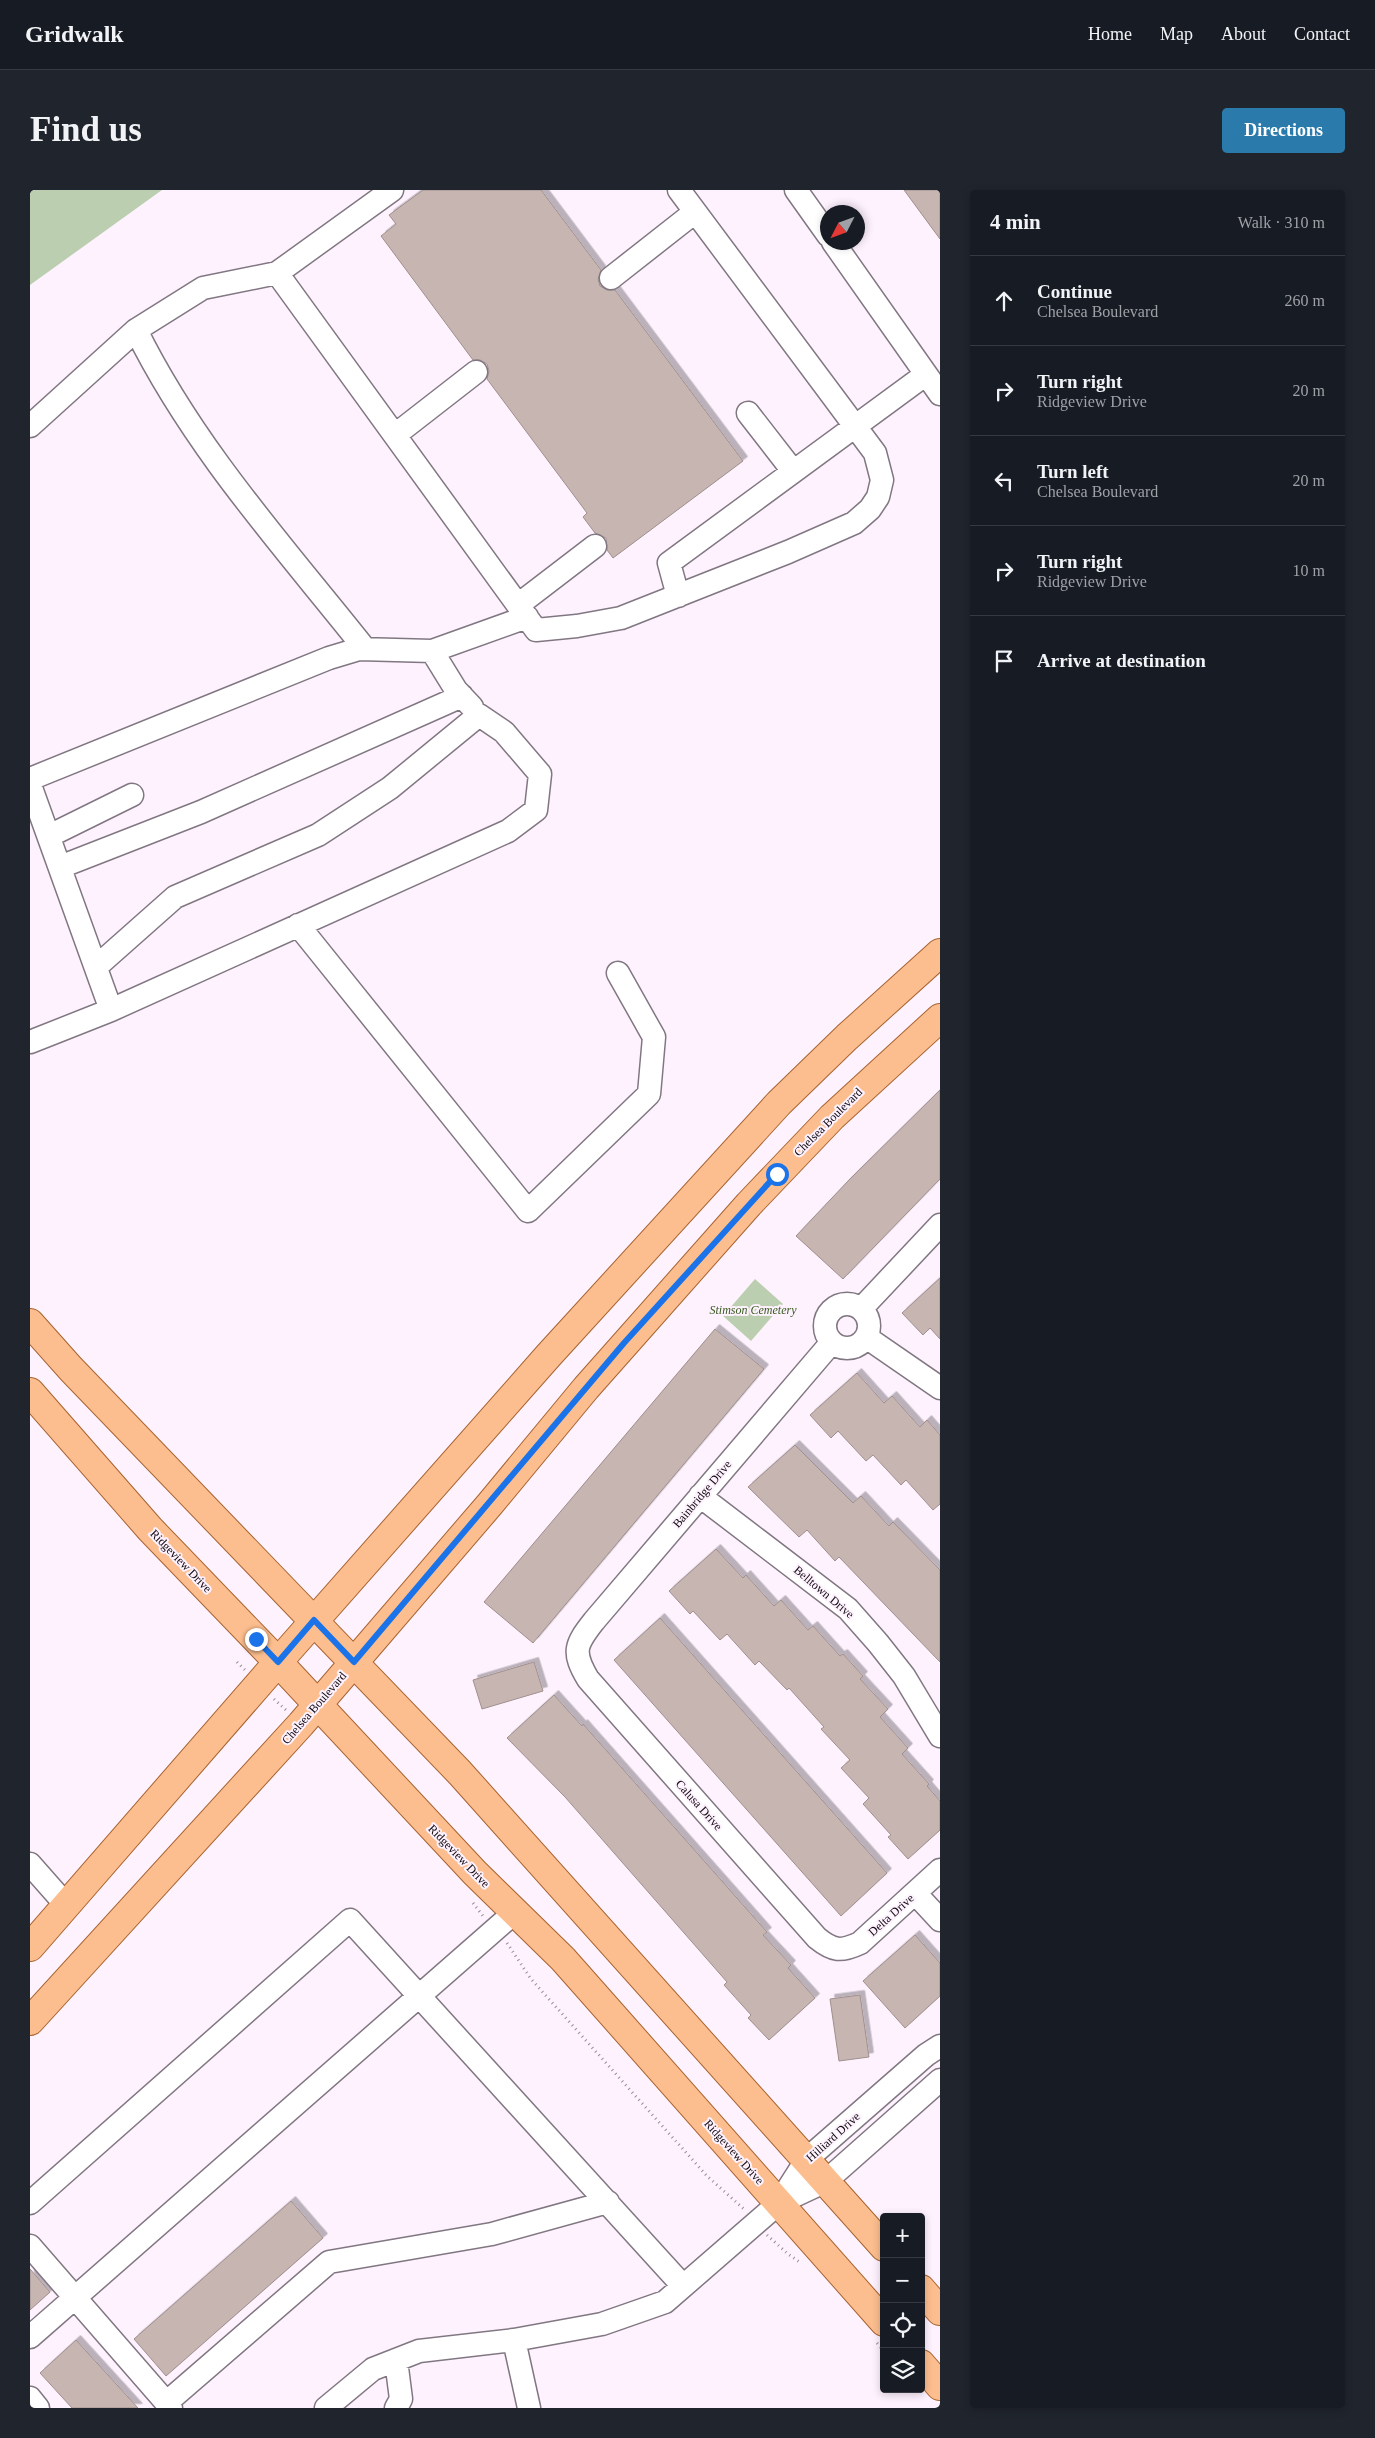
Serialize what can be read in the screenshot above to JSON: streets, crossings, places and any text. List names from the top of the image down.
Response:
{
  "streets": {
    "main road": ["Chelsea Boulevard", "Ridgeview Drive"],
    "street": [
      "Bainbridge Drive",
      "Belltown Drive",
      "Calusa Drive",
      "Delta Drive",
      "Hilliard Drive"
    ]
  },
  "crossings": [
    ["Chelsea Boulevard", "Ridgeview Drive"],
    ["Bainbridge Drive", "Belltown Drive"],
    ["Bainbridge Drive", "Calusa Drive"],
    ["Ridgeview Drive", "Hilliard Drive"],
    ["Calusa Drive", "Delta Drive"]
  ],
  "parks": ["Stimson Cemetery"],
  "north": "bottom left",
  "page": {
    "header": "Gridwalk",
    "nav": [
      "Home",
      "Map",
      "About",
      "Contact"
    ],
    "buttons": "Directions",
    "title": "Find us",
    "heading": ["4 min", "Walk · 310 m"],
    "list": [
      ["Continue", "Chelsea Boulevard", "260 m"],
      ["Turn right", "Ridgeview Drive", "20 m"],
      ["Turn left", "Chelsea Boulevard", "20 m"],
      ["Turn right", "Ridgeview Drive", "10 m"],
      "Arrive at destination"
    ],
    "map_buttons": ["+", "−"]
  }
}
